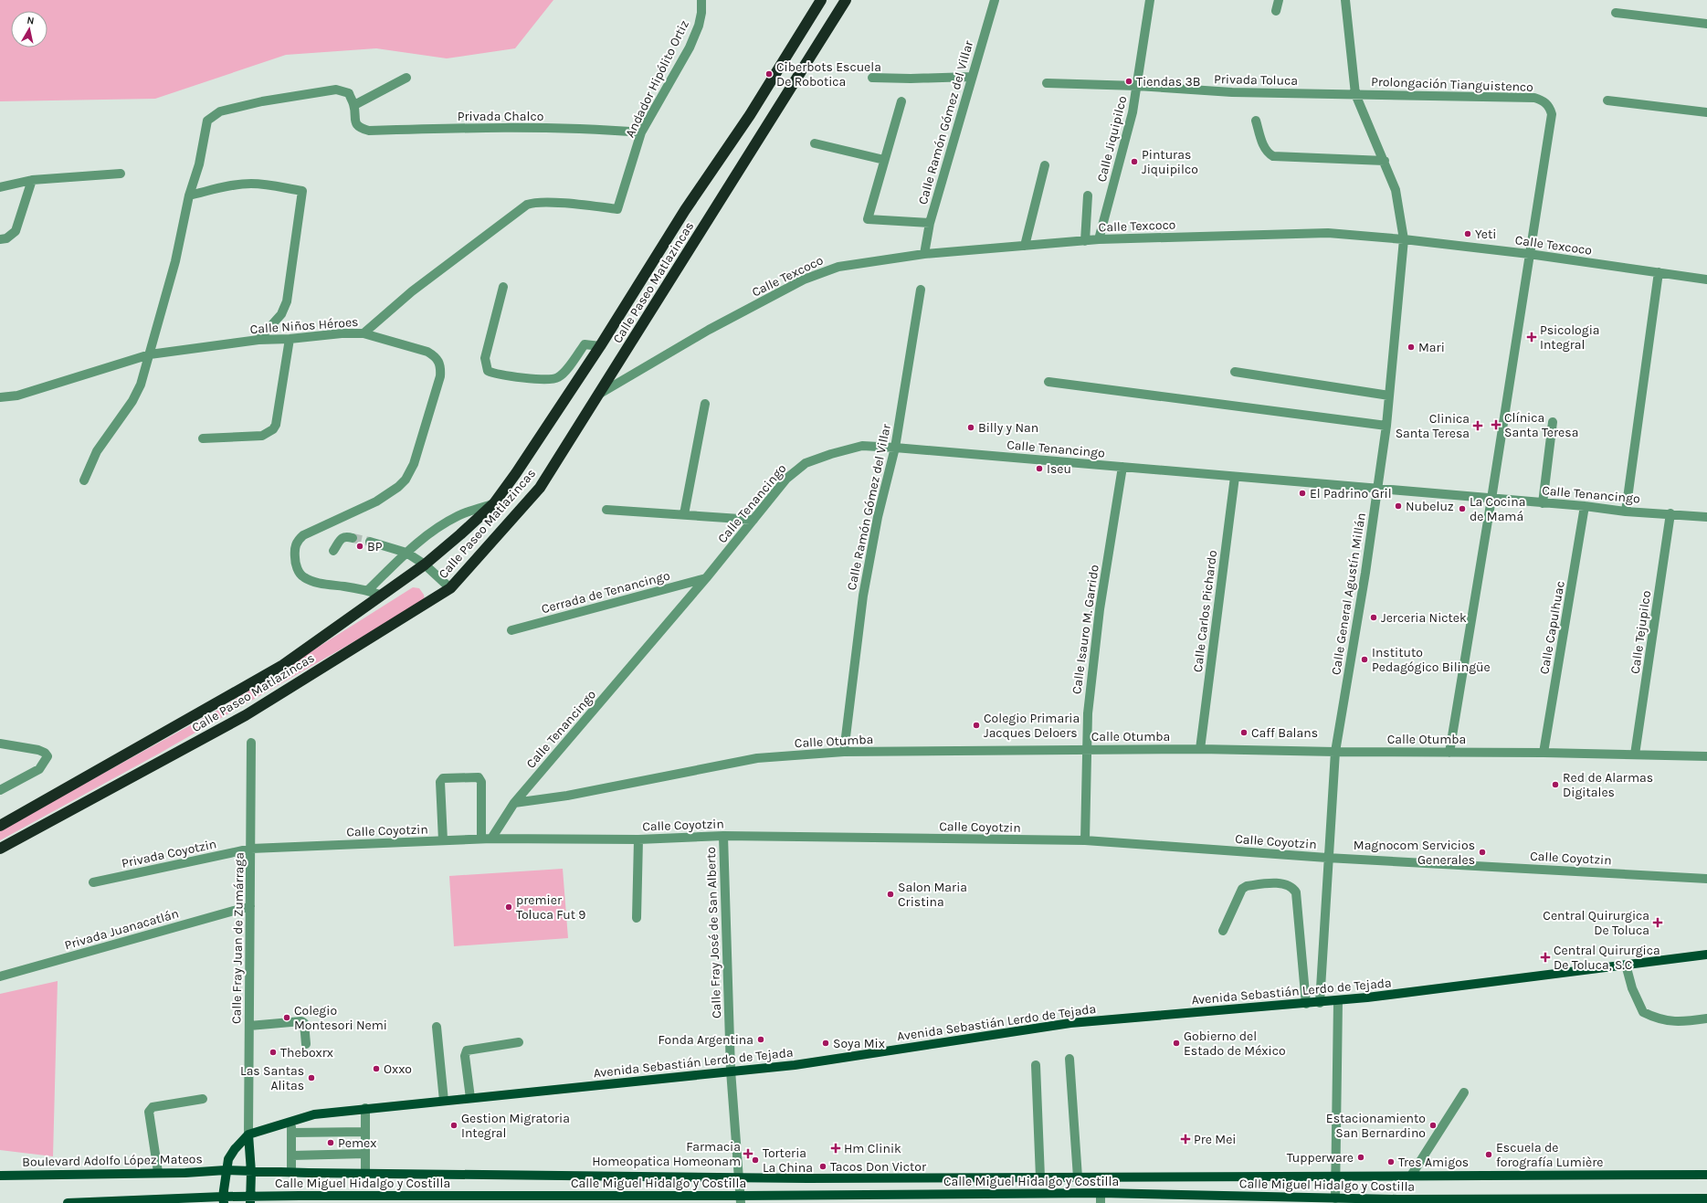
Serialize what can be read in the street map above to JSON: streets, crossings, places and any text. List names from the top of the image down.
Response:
{
  "streets": {
    "highway": ["Calle Paseo Matlazincas"],
    "main road": ["Avenida Sebastián Lerdo de Tejada", "Boulevard Adolfo López Mateos", "Calle Miguel Hidalgo y Costilla"],
    "street": [
      "Andador Hipólito Ortiz",
      "Privada Toluca",
      "Prolongación Tianguistenco",
      "Privada Chalco",
      "Calle Ramón Gómez del Villar",
      "Calle Jiquipilco",
      "Calle Texcoco",
      "Calle Niños Héroes",
      "Calle Tenancingo",
      "Cerrada de Tenancingo",
      "Calle General Agustín Millán",
      "Calle Carlos Pichardo",
      "Calle Capulhuac",
      "Calle Isauro M. Garrido",
      "Calle Tejupilco",
      "Calle Otumba",
      "Calle Coyotzin",
      "Privada Coyotzin",
      "Privada Juanacatlán",
      "Calle Fray José de San Alberto",
      "Calle Fray Juan de Zumárraga"
    ]
  },
  "crossings": [
    ["Andador Hipólito Ortiz", "Privada Chalco"],
    ["Andador Hipólito Ortiz", "Calle Niños Héroes"],
    ["Privada Toluca", "Prolongación Tianguistenco"],
    ["Privada Toluca", "Calle Jiquipilco"],
    ["Privada Toluca", "Calle General Agustín Millán"],
    ["Prolongación Tianguistenco", "Calle Texcoco"],
    ["Prolongación Tianguistenco", "Calle Tenancingo"],
    ["Prolongación Tianguistenco", "Calle General Agustín Millán"],
    ["Prolongación Tianguistenco", "Calle Otumba"],
    ["Calle Ramón Gómez del Villar", "Calle Texcoco"],
    ["Calle Ramón Gómez del Villar", "Calle Tenancingo"],
    ["Calle Ramón Gómez del Villar", "Calle Otumba"],
    ["Calle Jiquipilco", "Calle Texcoco"],
    ["Calle Texcoco", "Calle Paseo Matlazincas"],
    ["Calle Texcoco", "Calle General Agustín Millán"],
    ["Calle Paseo Matlazincas", "Calle Niños Héroes"],
    ["Calle Tenancingo", "Cerrada de Tenancingo"],
    ["Calle Tenancingo", "Calle General Agustín Millán"],
    ["Calle Tenancingo", "Calle Carlos Pichardo"],
    ["Calle Tenancingo", "Calle Capulhuac"],
    ["Calle Tenancingo", "Calle Isauro M. Garrido"],
    ["Calle Tenancingo", "Calle Tejupilco"],
    ["Calle Tenancingo", "Calle Otumba"],
    ["Calle Tenancingo", "Calle Coyotzin"],
    ["Calle General Agustín Millán", "Calle Otumba"],
    ["Calle General Agustín Millán", "Calle Coyotzin"],
    ["Calle General Agustín Millán", "Avenida Sebastián Lerdo de Tejada"],
    ["Calle Carlos Pichardo", "Calle Otumba"],
    ["Calle Capulhuac", "Calle Otumba"],
    ["Calle Isauro M. Garrido", "Calle Otumba"],
    ["Calle Isauro M. Garrido", "Calle Coyotzin"],
    ["Calle Tejupilco", "Calle Otumba"],
    ["Calle Coyotzin", "Privada Coyotzin"],
    ["Calle Coyotzin", "Calle Fray José de San Alberto"],
    ["Calle Coyotzin", "Calle Fray Juan de Zumárraga"],
    ["Privada Coyotzin", "Calle Fray Juan de Zumárraga"],
    ["Privada Juanacatlán", "Calle Fray Juan de Zumárraga"],
    ["Calle Fray José de San Alberto", "Avenida Sebastián Lerdo de Tejada"],
    ["Calle Fray José de San Alberto", "Calle Miguel Hidalgo y Costilla"],
    ["Calle Fray Juan de Zumárraga", "Avenida Sebastián Lerdo de Tejada"],
    ["Boulevard Adolfo López Mateos", "Calle Miguel Hidalgo y Costilla"]
  ],
  "places": {
    "other": [
      "Ciberbots Escuela De Robotica",
      "Tiendas 3B",
      "Pinturas Jiquipilco",
      "Yeti",
      "Mari",
      "Billy y Nan",
      "Iseu",
      "El Padrino Gril",
      "Nubeluz",
      "La Cocina de Mamá",
      "BP",
      "Jerceria Nictek",
      "Instituto Pedagógico Bilingüe",
      "Colegio Primaria Jacques Deloers",
      "Caff Balans",
      "Red de Alarmas Digitales",
      "Magnocom Servicios Generales",
      "Salon Maria Cristina",
      "premier Toluca Fut 9",
      "Colegio Montesori Nemi",
      "Fonda Argentina",
      "Soya Mix",
      "Gobierno del Estado de México",
      "Theboxrx",
      "Oxxo",
      "Las Santas Alitas",
      "Gestion Migratoria Integral",
      "Estacionamiento San Bernardino",
      "Pemex",
      "Escuela de forografía Lumière",
      "Tupperware",
      "Torteria La China",
      "Tres Amigos",
      "Tacos Don Victor"
    ],
    "health": [
      "Psicologia Integral",
      "Clínica Santa Teresa",
      "Clinica Santa Teresa",
      "Central Quirurgica De Toluca",
      "Central Quirurgica De Toluca, S.C",
      "Pre Mei",
      "Hm Clinik",
      "Farmacia Homeopatica Homeonam"
    ]
  },
  "north": "top"
}
